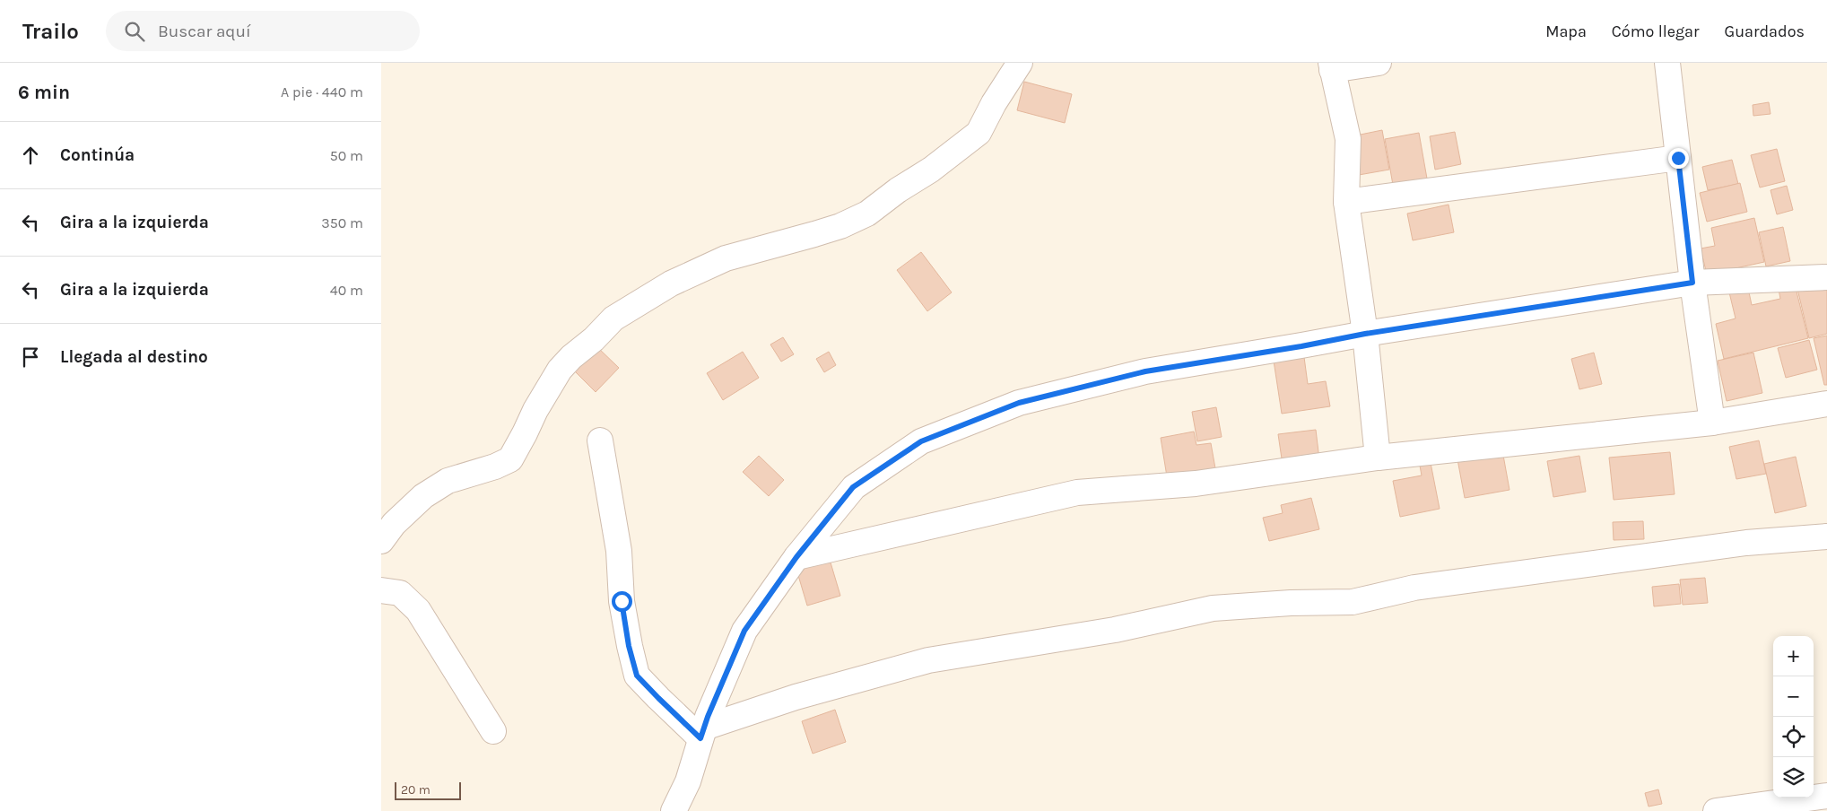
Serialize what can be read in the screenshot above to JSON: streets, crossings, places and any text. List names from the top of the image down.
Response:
{
  "scale_bar": "20 m",
  "page": {
    "header": "Trailo",
    "search": "Buscar aquí",
    "nav": ["Mapa", "Cómo llegar", "Guardados"],
    "heading": ["6 min", "A pie · 440 m"],
    "list": [
      ["Continúa", "50 m"],
      ["Gira a la izquierda", "350 m"],
      ["Gira a la izquierda", "40 m"],
      "Llegada al destino"
    ],
    "map_buttons": ["+", "−"],
    "scale": "20 m"
  }
}
